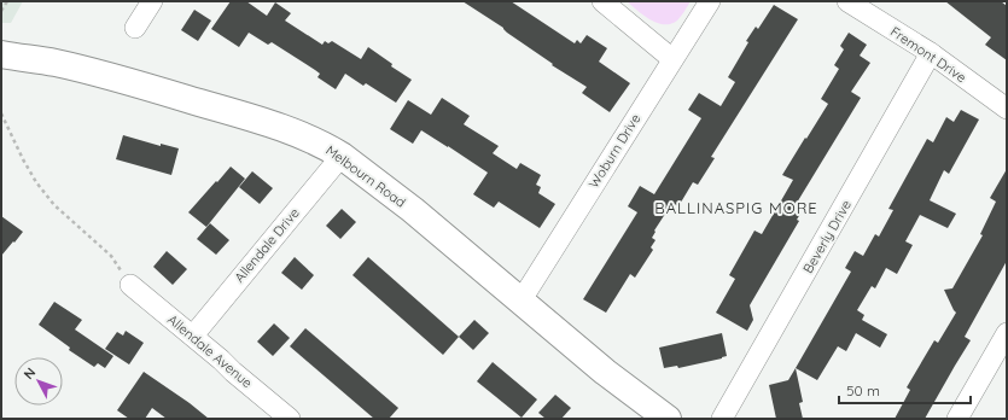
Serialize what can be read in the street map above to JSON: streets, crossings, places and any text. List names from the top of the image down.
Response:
{
  "streets": {
    "street": [
      "Fremont Drive",
      "Woburn Drive",
      "Melbourn Road",
      "Beverly Drive",
      "Allendale Drive",
      "Allendale Avenue"
    ]
  },
  "crossings": [
    ["Fremont Drive", "Beverly Drive"],
    ["Woburn Drive", "Melbourn Road"],
    ["Melbourn Road", "Allendale Drive"],
    ["Allendale Drive", "Allendale Avenue"]
  ],
  "districts": ["BALLINASPIG MORE"],
  "scale_bar": "50 m",
  "north": "top left"
}
